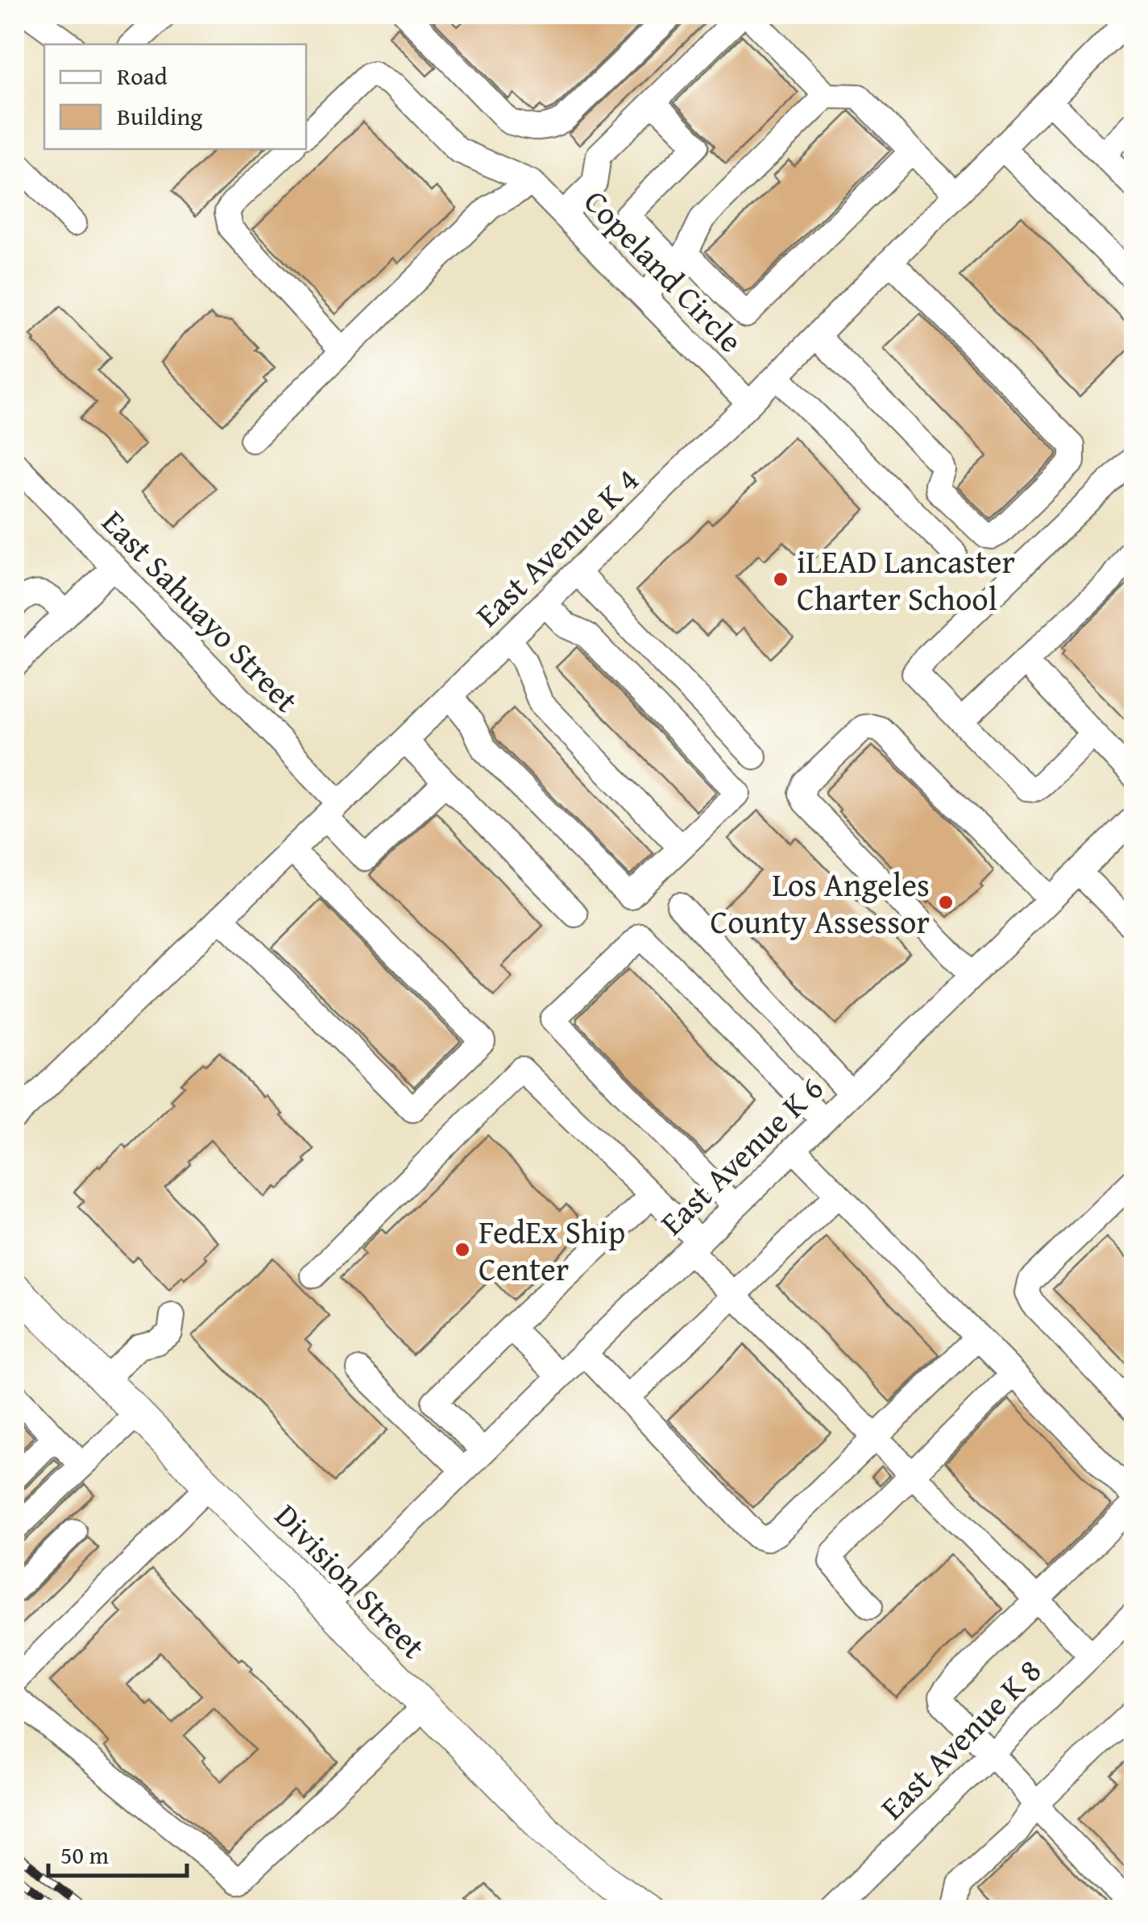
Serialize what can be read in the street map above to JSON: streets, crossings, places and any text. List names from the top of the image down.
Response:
{
  "streets": {
    "main road": ["Division Street"],
    "street": [
      "Copeland Circle",
      "East Avenue K 4",
      "East Sahuayo Street",
      "East Avenue K 6",
      "East Avenue K 8"
    ]
  },
  "crossings": [
    ["Copeland Circle", "East Avenue K 4"],
    ["East Avenue K 4", "East Sahuayo Street"],
    ["East Avenue K 6", "Division Street"]
  ],
  "places": ["iLEAD Lancaster Charter School", "Los Angeles County Assessor", "FedEx Ship Center"],
  "legend": ["Road", "Building"],
  "scale_bar": "50 m"
}
